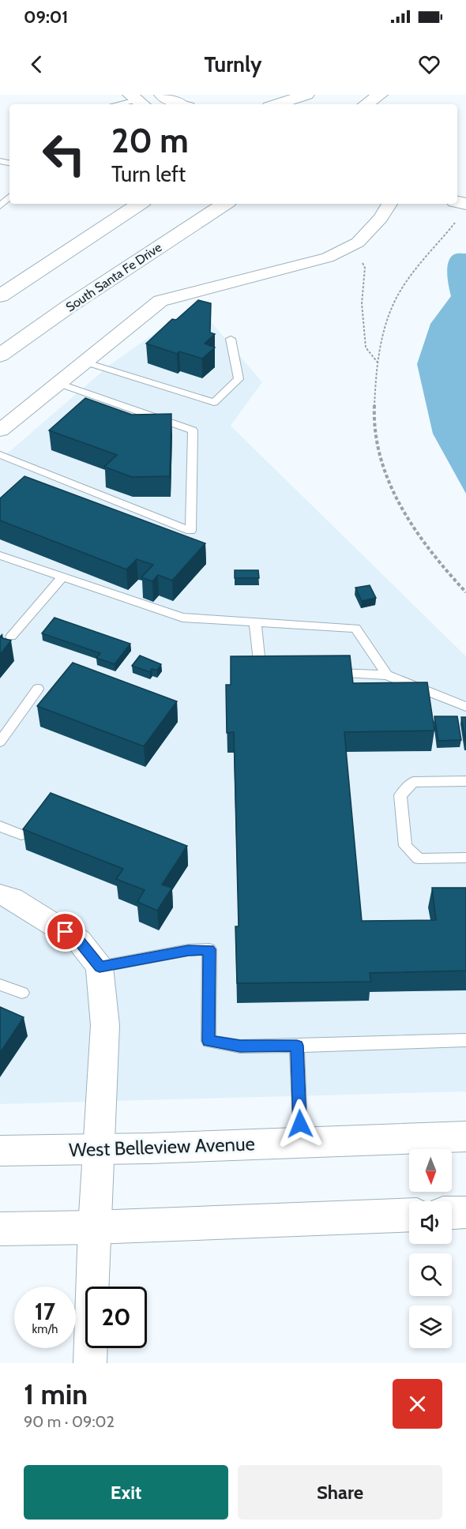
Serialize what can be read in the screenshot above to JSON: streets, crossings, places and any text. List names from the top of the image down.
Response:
{
  "streets": {
    "main road": ["South Santa Fe Drive", "West Belleview Avenue"]
  },
  "north": "bottom",
  "page": {
    "status": "09:01",
    "header": "Turnly",
    "turn": ["20 m", "Turn left"],
    "speed": "17 km/h",
    "limit": "20",
    "heading": ["1 min", "90 m · 09:02"],
    "buttons": ["Exit", "Share"]
  }
}
